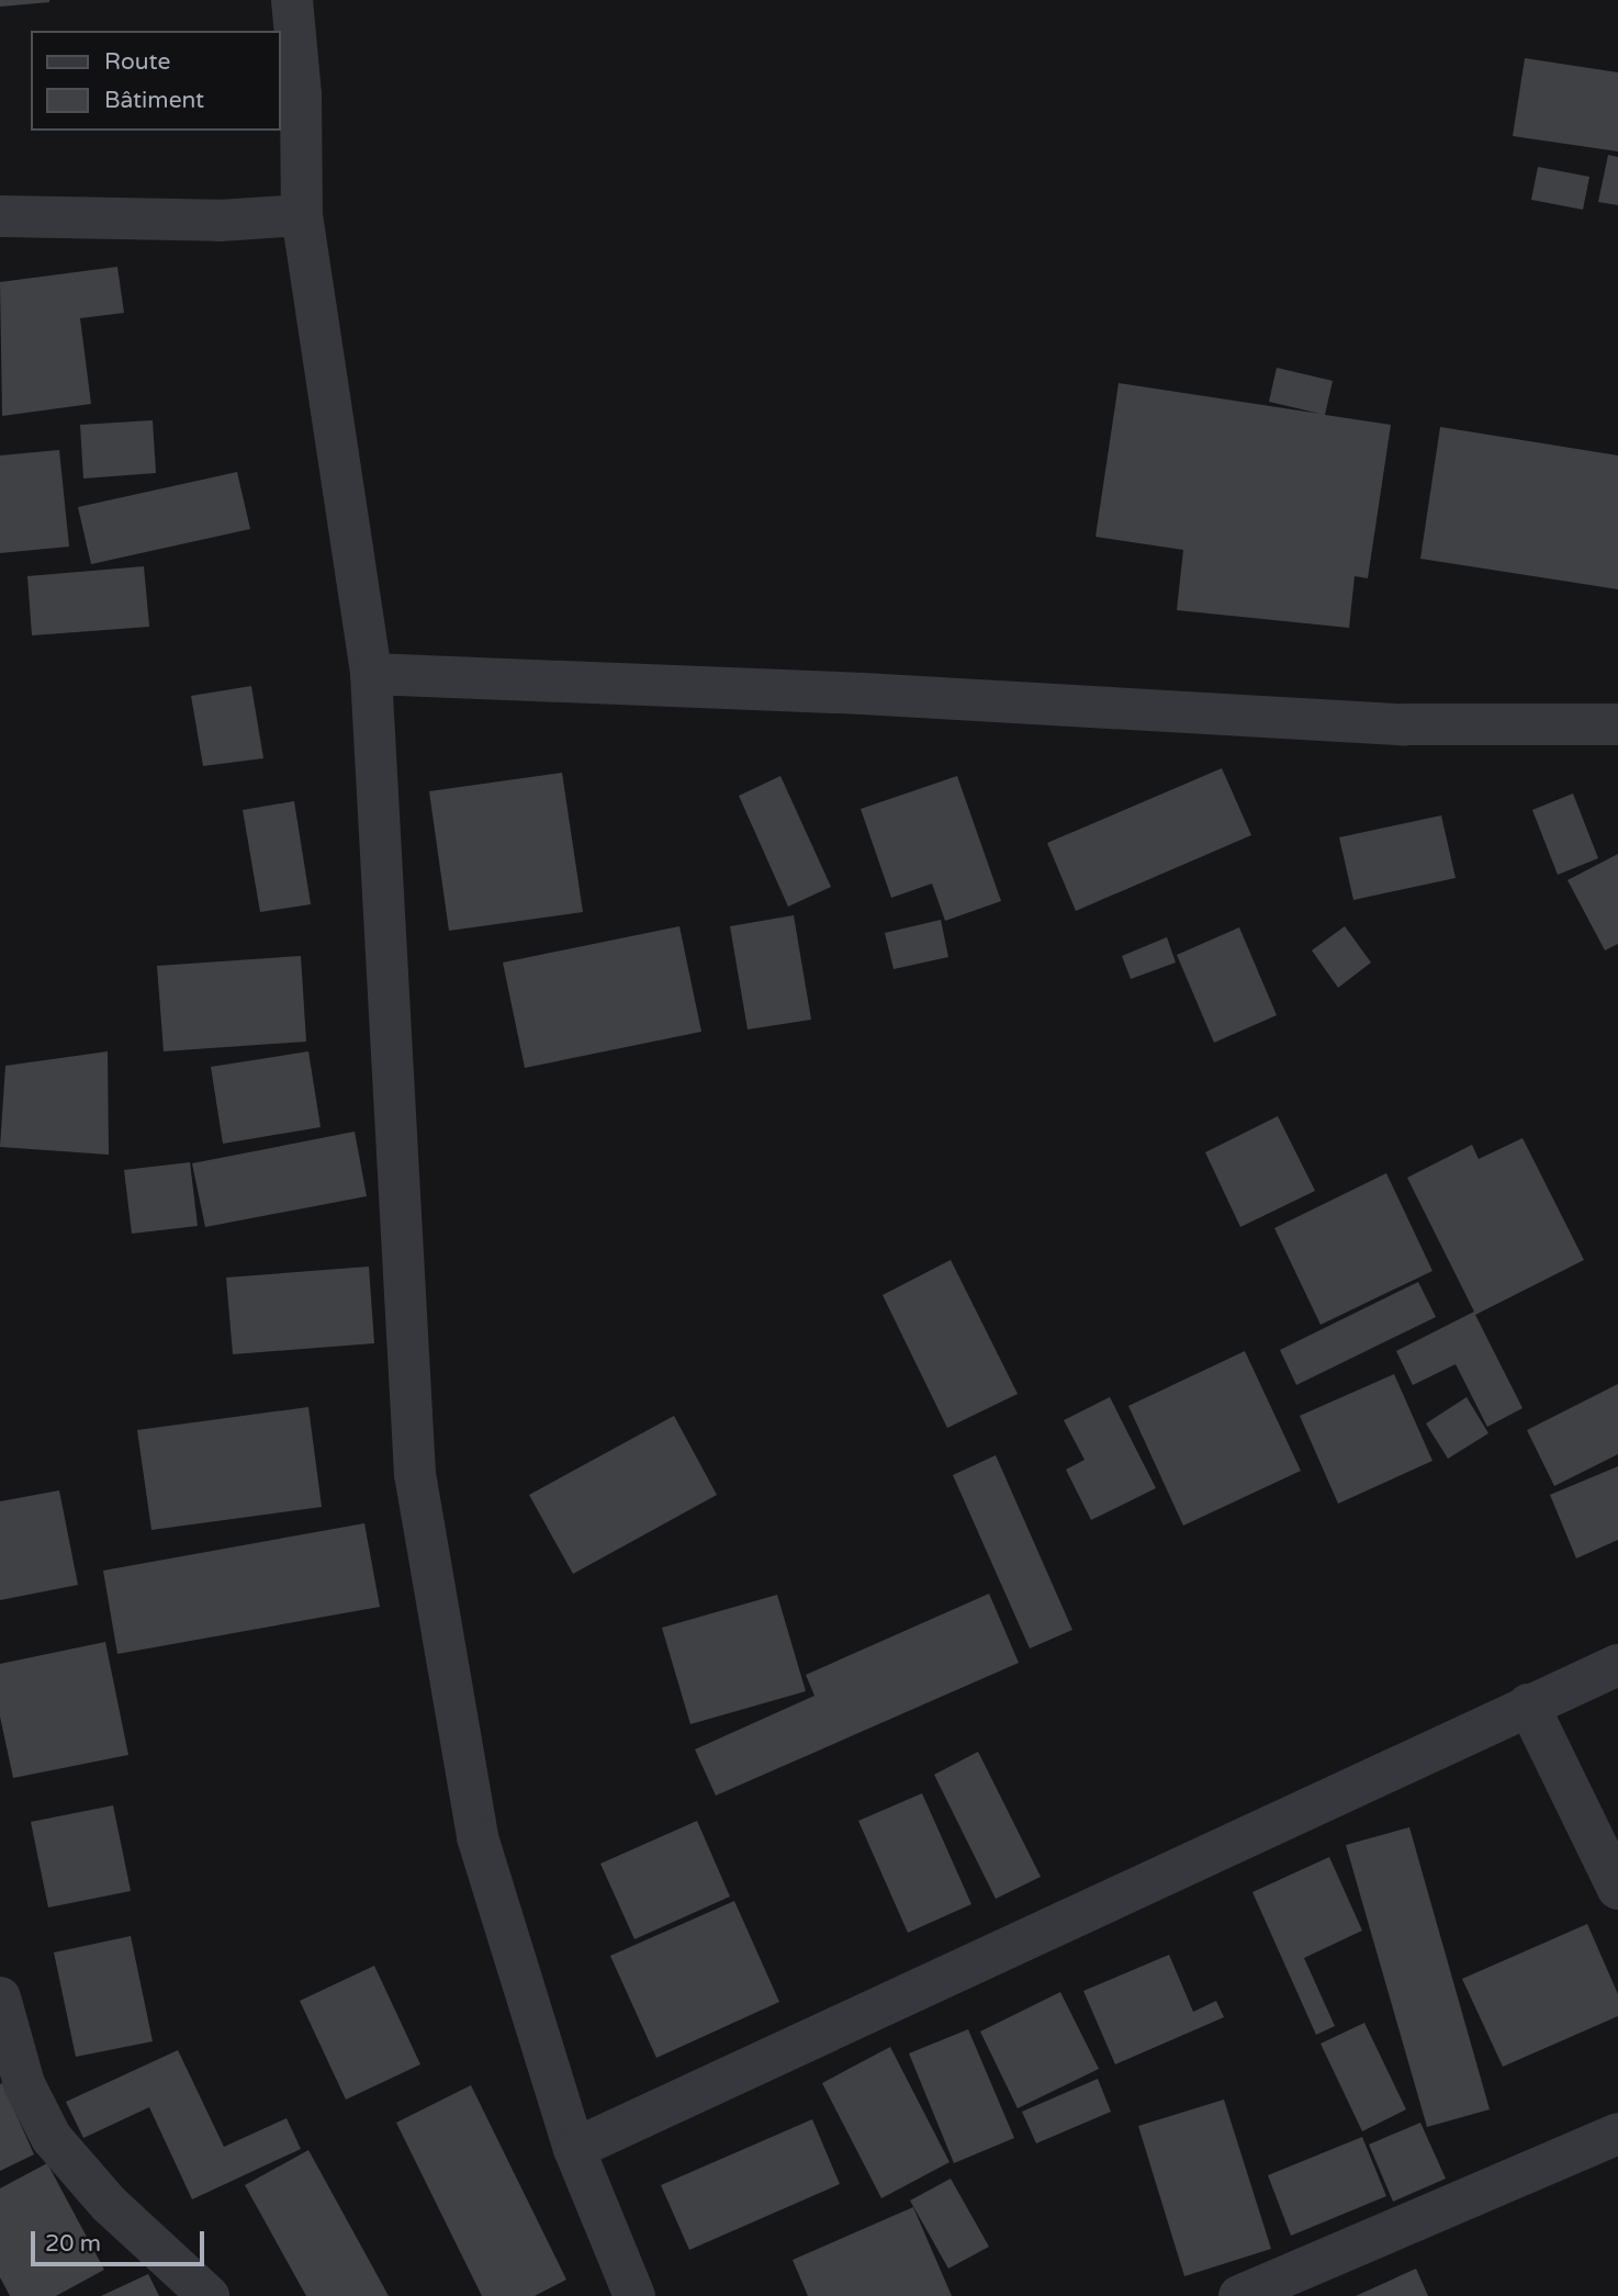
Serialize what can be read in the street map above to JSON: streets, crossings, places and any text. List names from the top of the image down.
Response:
{
  "legend": ["Route", "Bâtiment"],
  "scale_bar": "20 m"
}
